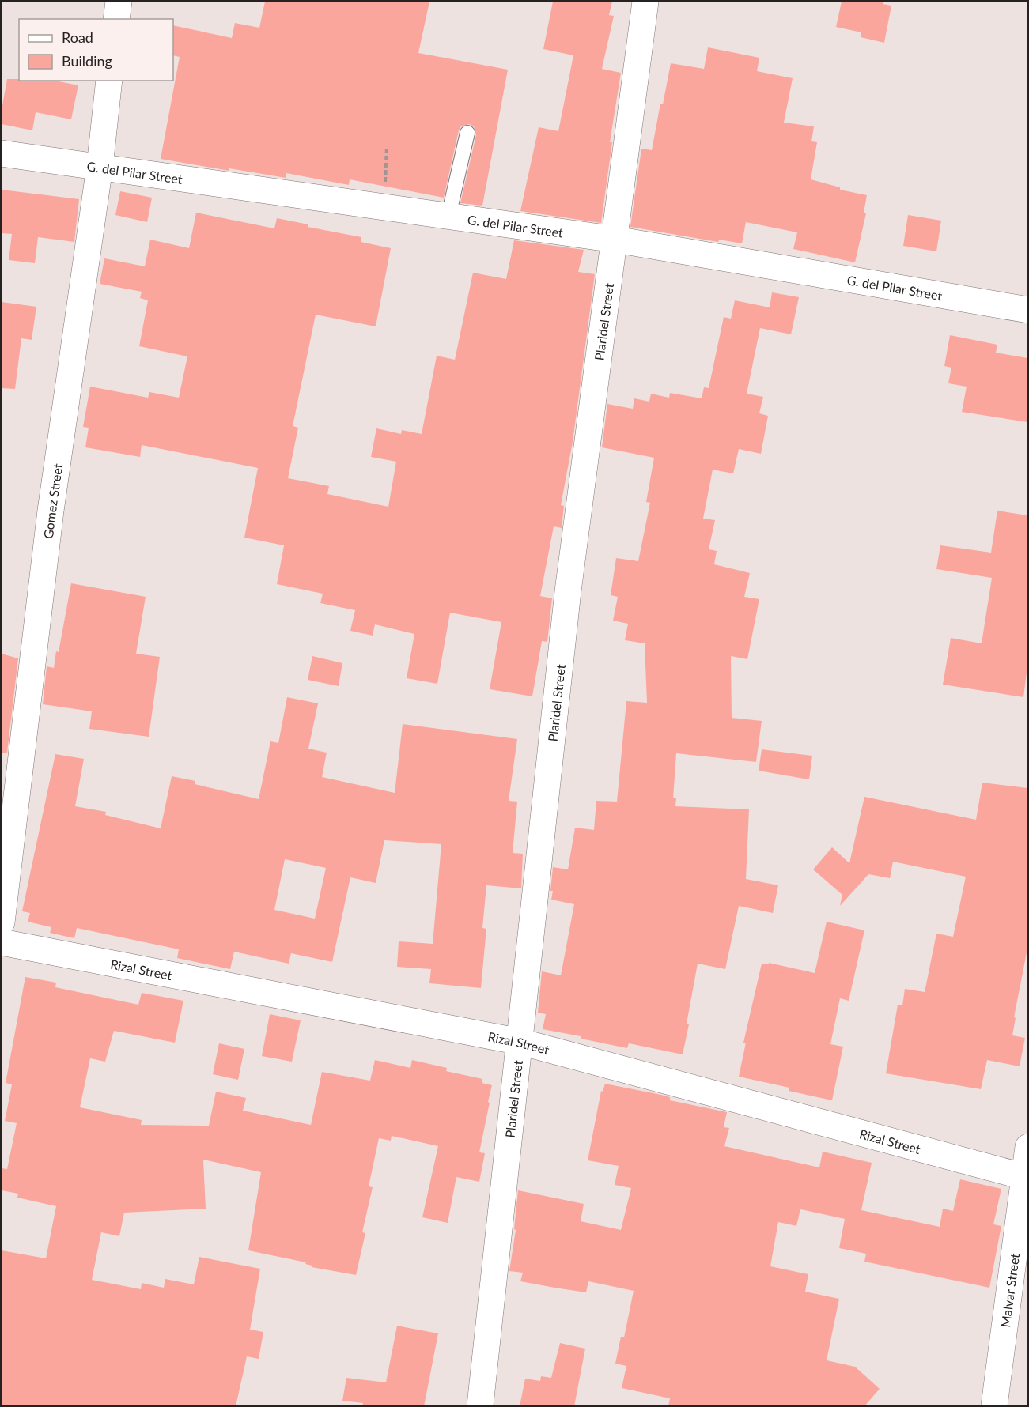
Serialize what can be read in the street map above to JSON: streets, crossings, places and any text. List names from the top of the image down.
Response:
{
  "streets": {
    "street": [
      "G. del Pilar Street",
      "Plaridel Street",
      "Gomez Street",
      "Rizal Street",
      "Malvar Street"
    ]
  },
  "crossings": [
    ["G. del Pilar Street", "Plaridel Street"],
    ["G. del Pilar Street", "Gomez Street"],
    ["Plaridel Street", "Rizal Street"],
    ["Rizal Street", "Malvar Street"]
  ],
  "legend": ["Road", "Building"]
}
